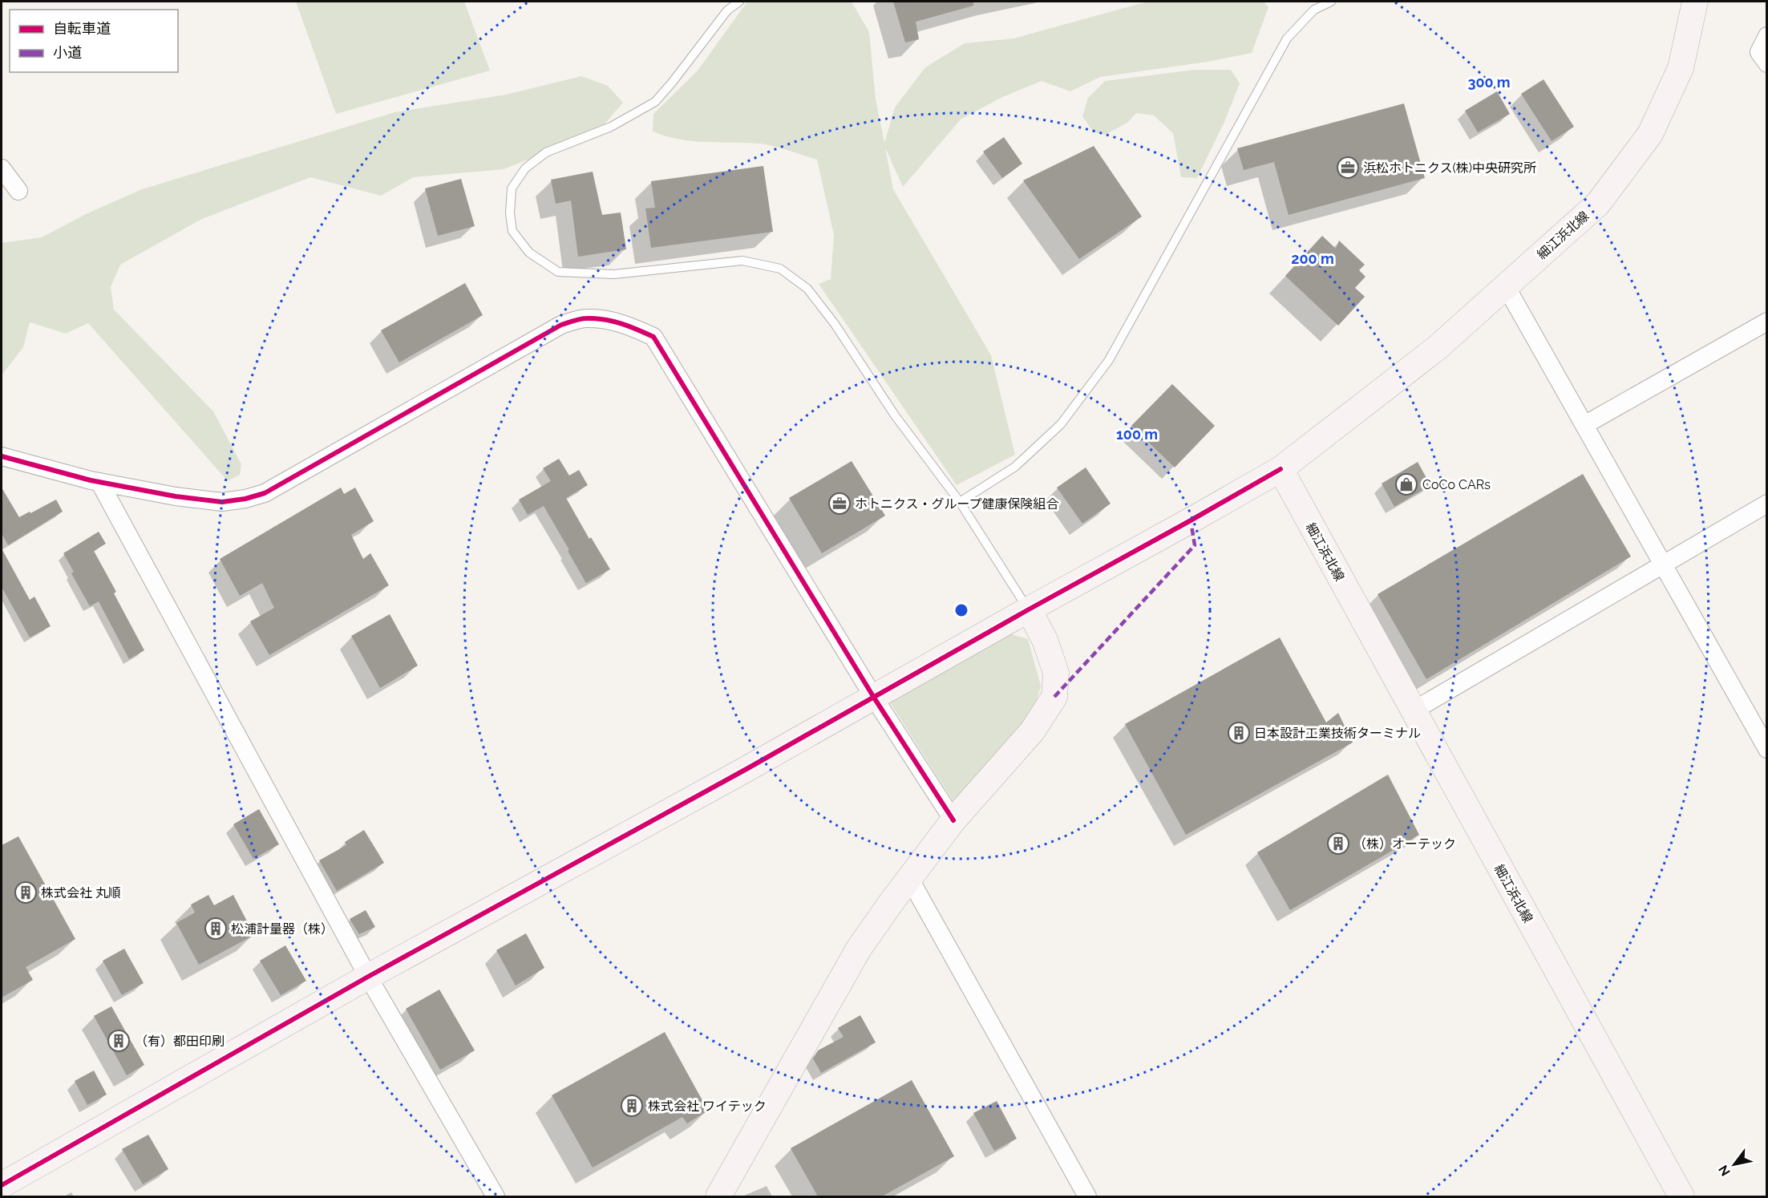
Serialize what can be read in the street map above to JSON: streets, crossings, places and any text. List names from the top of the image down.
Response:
{
  "streets": {
    "street": ["細江浜北線"]
  },
  "places": {
    "office": ["浜松ホトニクス(株)中央研究所", "ホトニクス・グループ健康保険組合"],
    "shop": ["CoCo CARs"],
    "building": [
      "日本設計工業技術ターミナル",
      "（株）オーテック",
      "株式会社 丸順",
      "松浦計量器（株）",
      "（有）都田印刷",
      "株式会社 ワイテック"
    ]
  },
  "legend": ["自転車道", "小道"],
  "north": "bottom left",
  "rings": ["300 m", "200 m", "100 m"]
}
